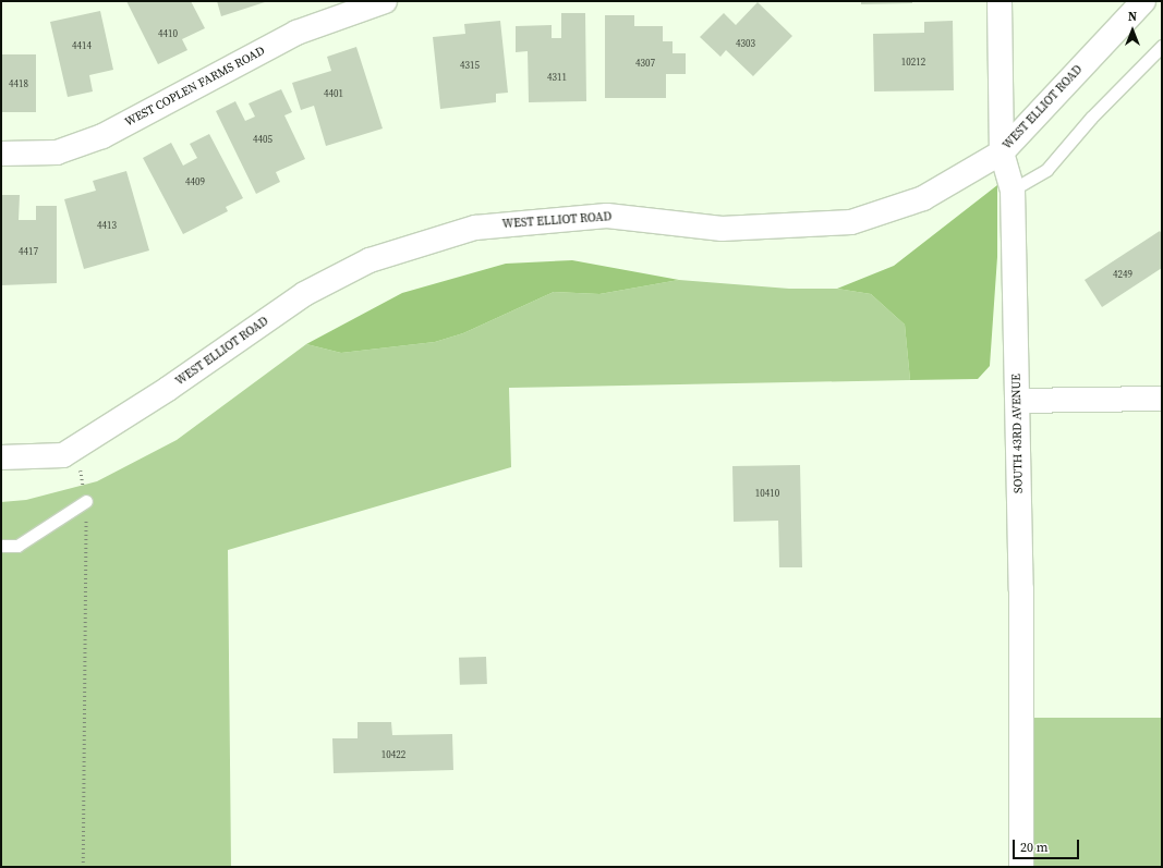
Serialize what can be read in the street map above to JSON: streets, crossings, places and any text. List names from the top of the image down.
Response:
{
  "streets": {
    "street": ["WEST COPLEN FARMS ROAD", "WEST ELLIOT ROAD", "SOUTH 43RD AVENUE"]
  },
  "crossings": [
    ["WEST ELLIOT ROAD", "SOUTH 43RD AVENUE"]
  ],
  "house_numbers": [
    "4410",
    "4303",
    "4414",
    "10212",
    "4307",
    "4315",
    "4311",
    "4418",
    "4401",
    "4405",
    "4409",
    "4413",
    "4417",
    "4249",
    "10410",
    "10422"
  ],
  "scale_bar": "20 m",
  "north": "top"
}
